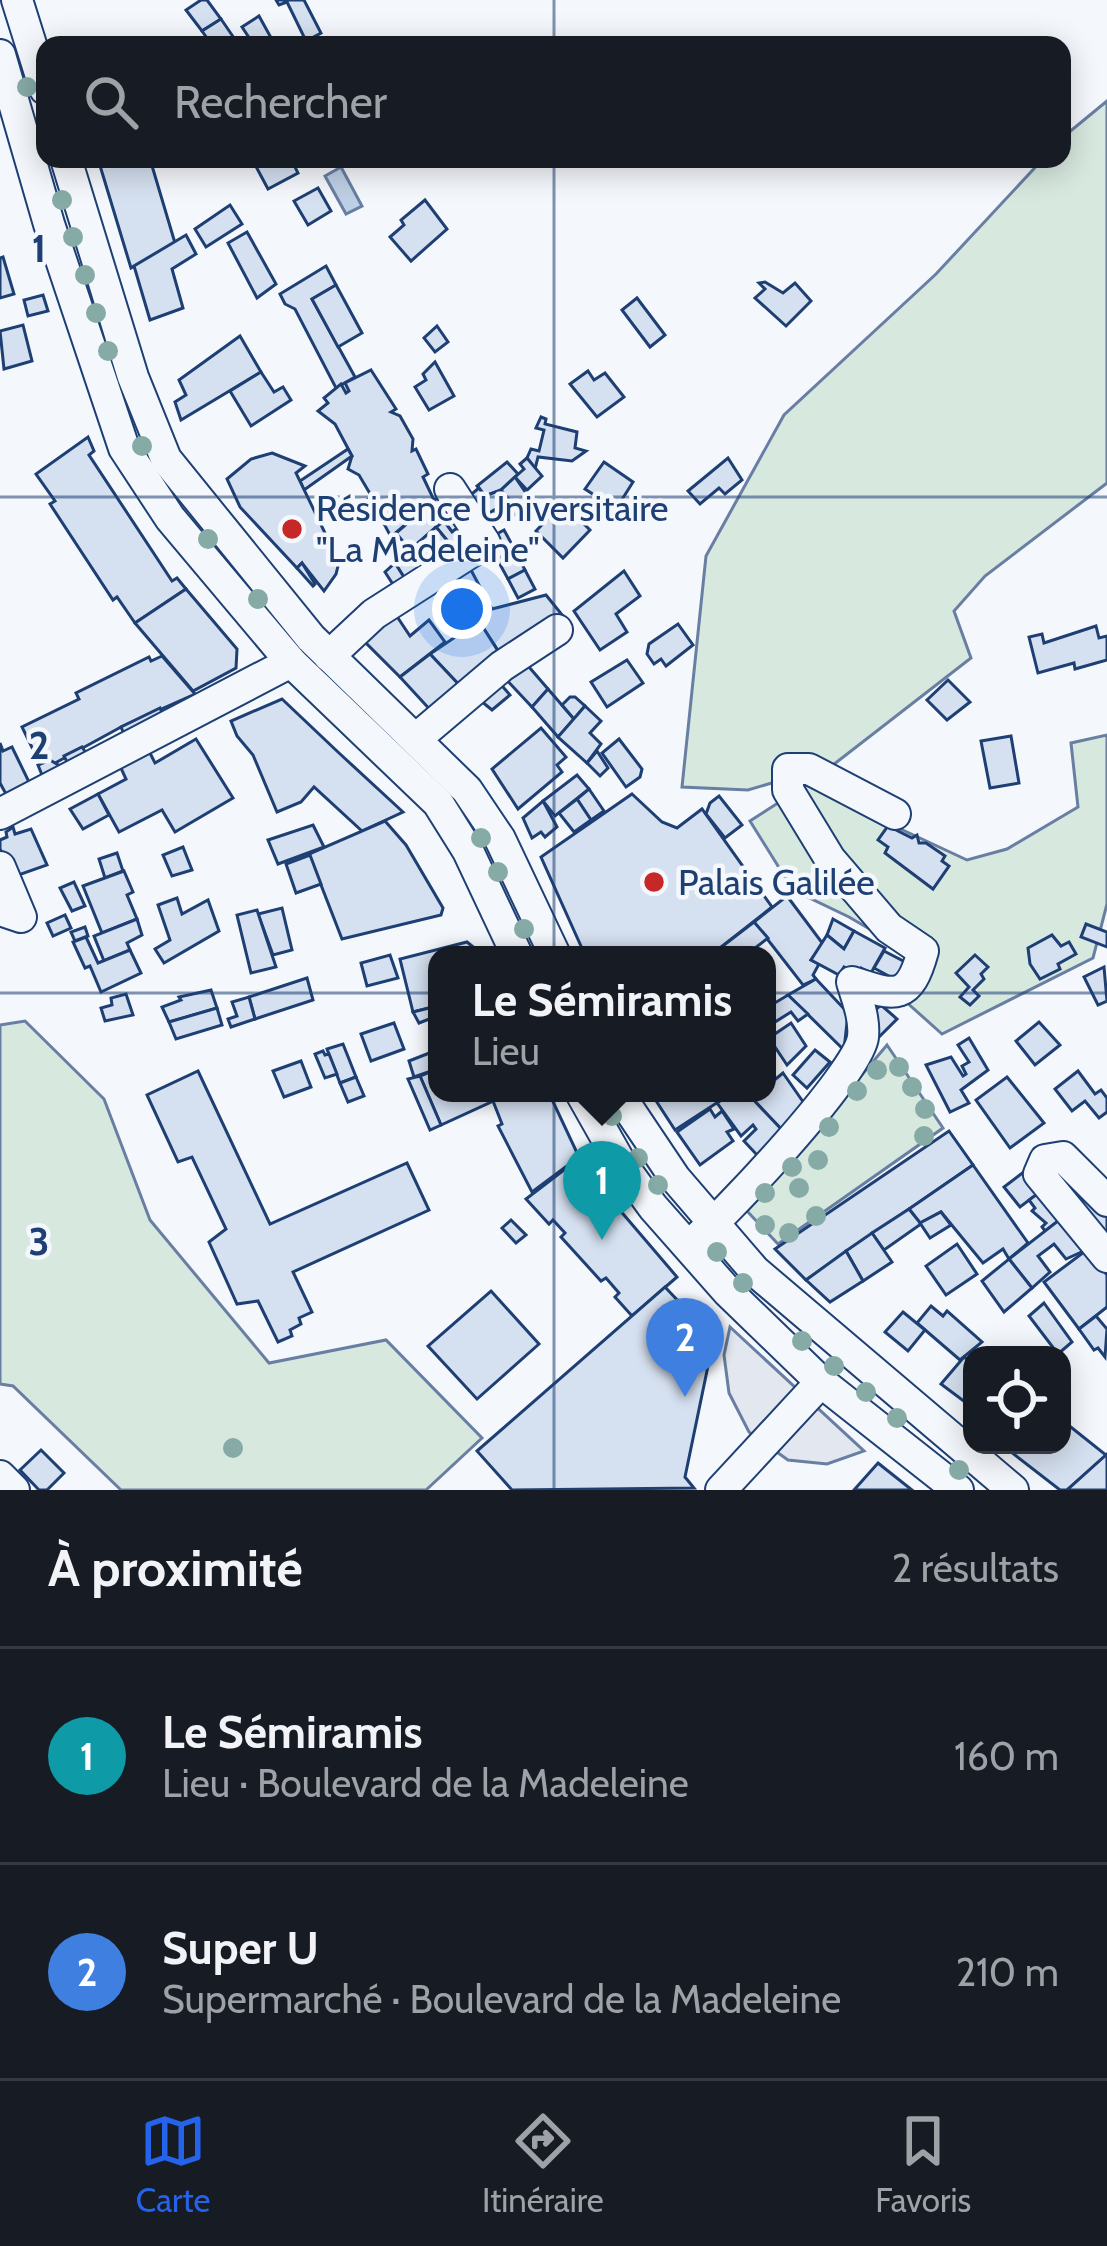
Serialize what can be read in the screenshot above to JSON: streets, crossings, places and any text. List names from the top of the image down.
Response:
{
  "places": ["Résidence Universitaire \"La Madeleine\"", "Palais Galilée"],
  "page": {
    "search": "Rechercher",
    "popup": ["Le Sémiramis", "Lieu"],
    "pins": ["1", "2"],
    "heading": ["À proximité", "2 résultats"],
    "list": [
      {
        "mark": "1",
        "name": "Le Sémiramis",
        "note": "Lieu · Boulevard de la Madeleine",
        "value": "160 m"
      },
      {
        "mark": "2",
        "name": "Super U",
        "note": "Supermarché · Boulevard de la Madeleine",
        "value": "210 m"
      }
    ],
    "nav": ["Carte", "Itinéraire", "Favoris"]
  },
  "grid": {
    "rows": ["1", "2", "3"]
  }
}
